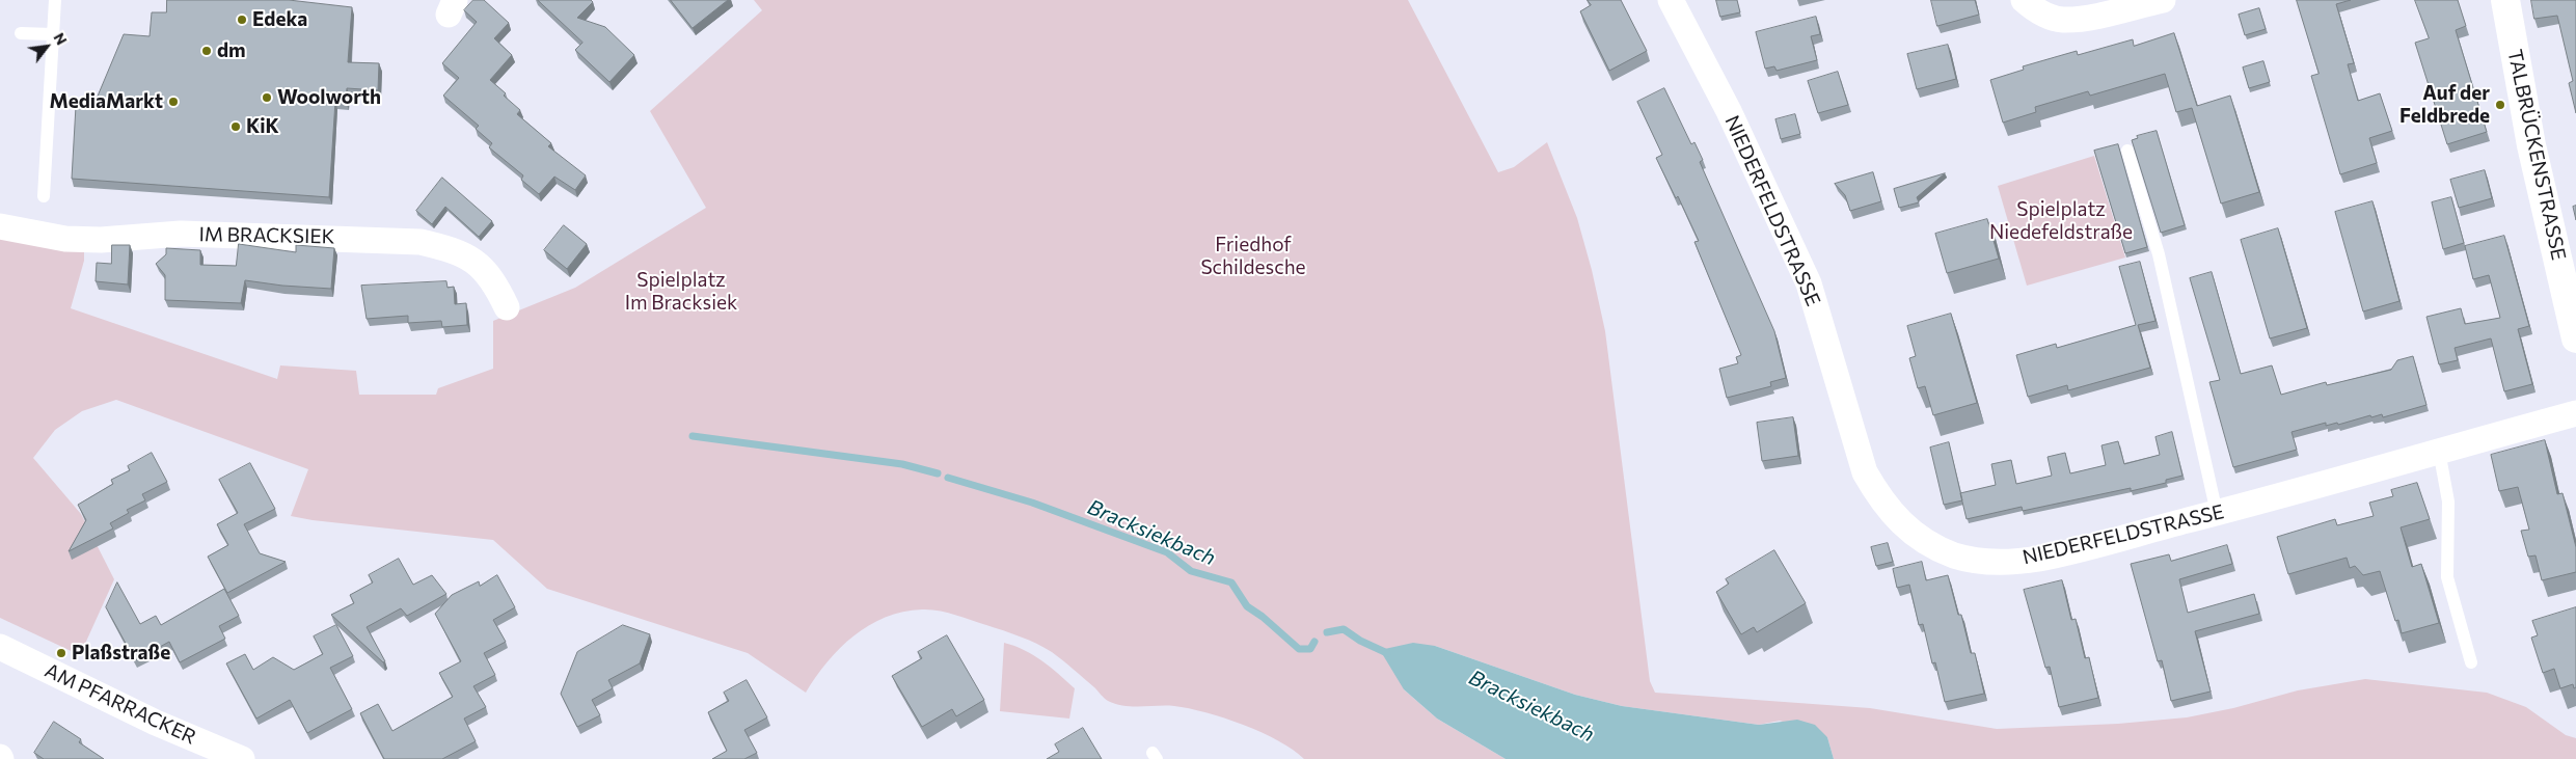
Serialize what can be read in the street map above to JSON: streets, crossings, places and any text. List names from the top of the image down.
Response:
{
  "streets": {
    "main road": ["TALBRÜCKENSTRASSE"],
    "street": ["NIEDERFELDSTRASSE", "IM BRACKSIEK", "AM PFARRACKER"]
  },
  "water": ["Bracksiekbach"],
  "parks": ["Spielplatz Niedefeldstraße", "Friedhof Schildesche", "Spielplatz Im Bracksiek"],
  "places": [
    "Edeka",
    "dm",
    "Woolworth",
    "MediaMarkt",
    "Auf der Feldbrede",
    "KiK",
    "Plaßstraße"
  ],
  "north": "top right"
}
